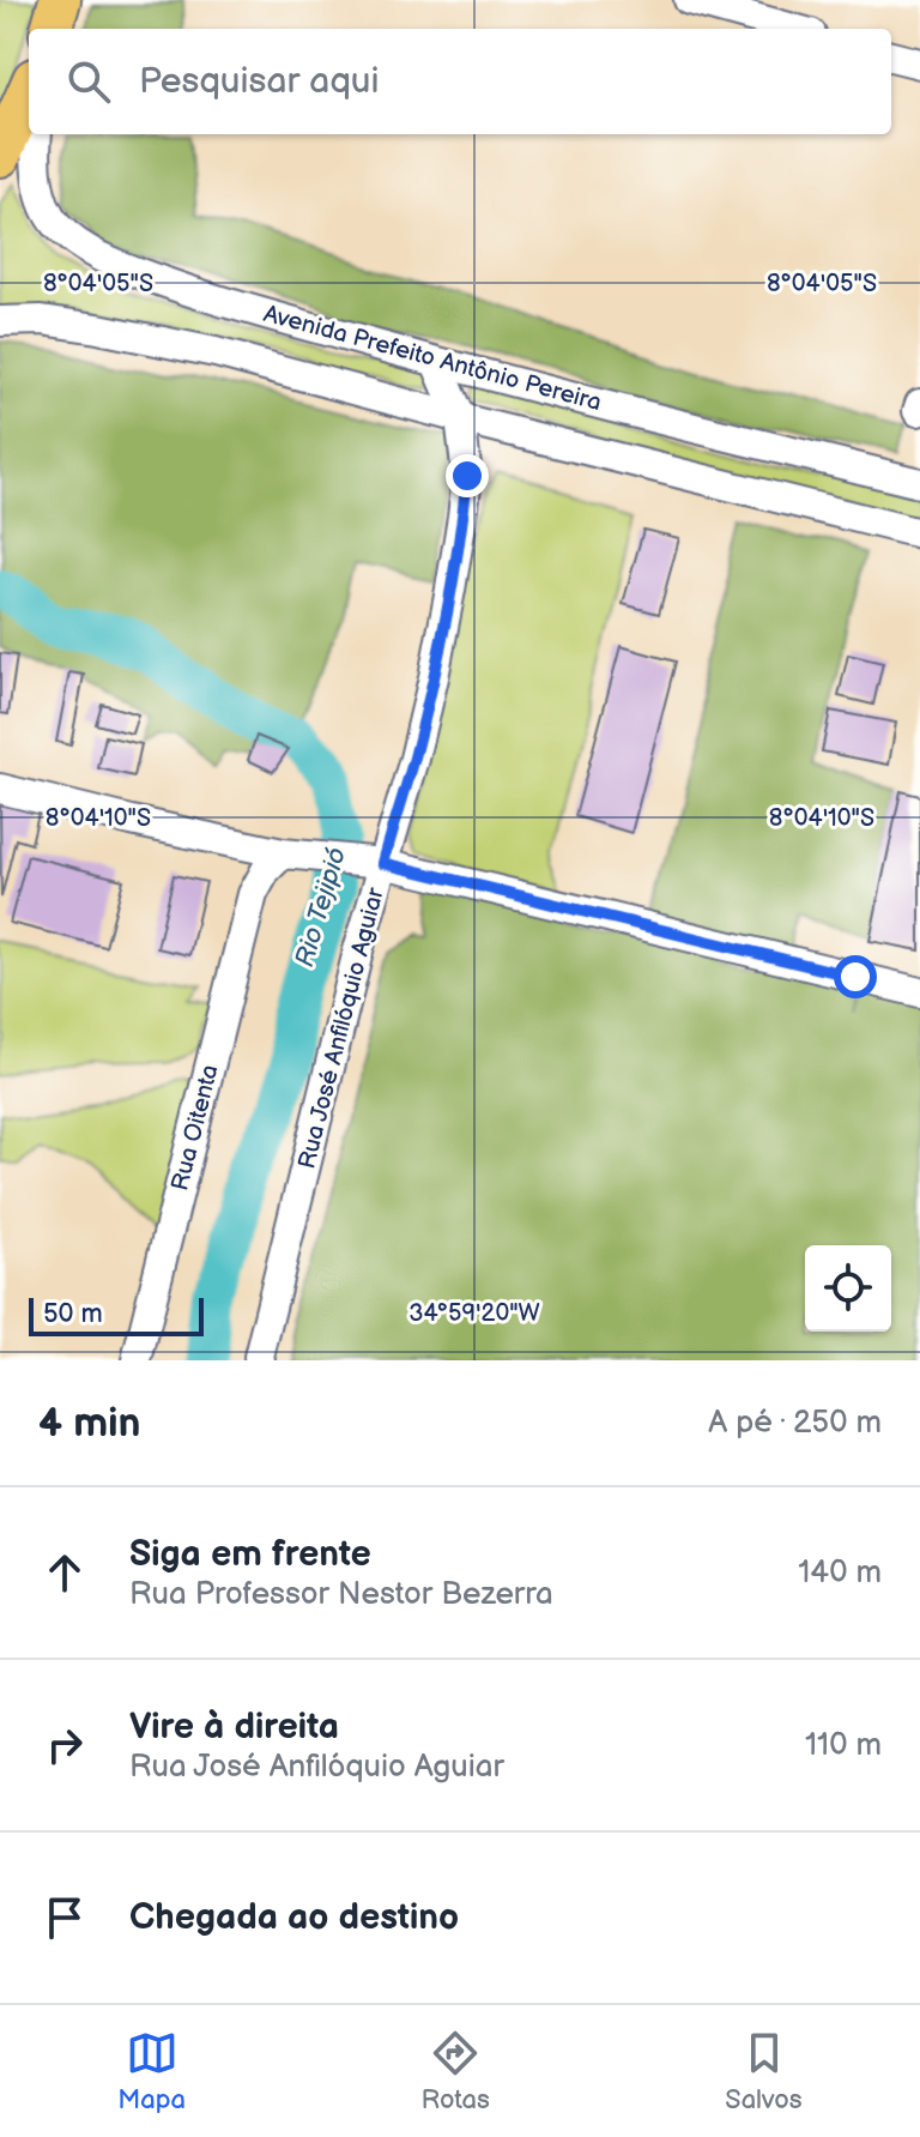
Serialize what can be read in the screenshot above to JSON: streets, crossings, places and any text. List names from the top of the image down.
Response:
{
  "streets": {
    "street": ["Avenida Prefeito Antônio Pereira", "Rua José Anfilóquio Aguiar", "Rua Oitenta"]
  },
  "crossings": [
    ["Avenida Prefeito Antônio Pereira", "Rua José Anfilóquio Aguiar"]
  ],
  "water": ["Rio Tejipió"],
  "scale_bar": "50 m",
  "page": {
    "search": "Pesquisar aqui",
    "scale": "50 m",
    "heading": ["4 min", "A pé · 250 m"],
    "list": [
      ["Siga em frente", "Rua Professor Nestor Bezerra", "140 m"],
      ["Vire à direita", "Rua José Anfilóquio Aguiar", "110 m"],
      "Chegada ao destino"
    ],
    "nav": ["Mapa", "Rotas", "Salvos"]
  },
  "coordinates": ["8°04'05\"S", "8°04'10\"S", "34°59'20\"W"]
}
